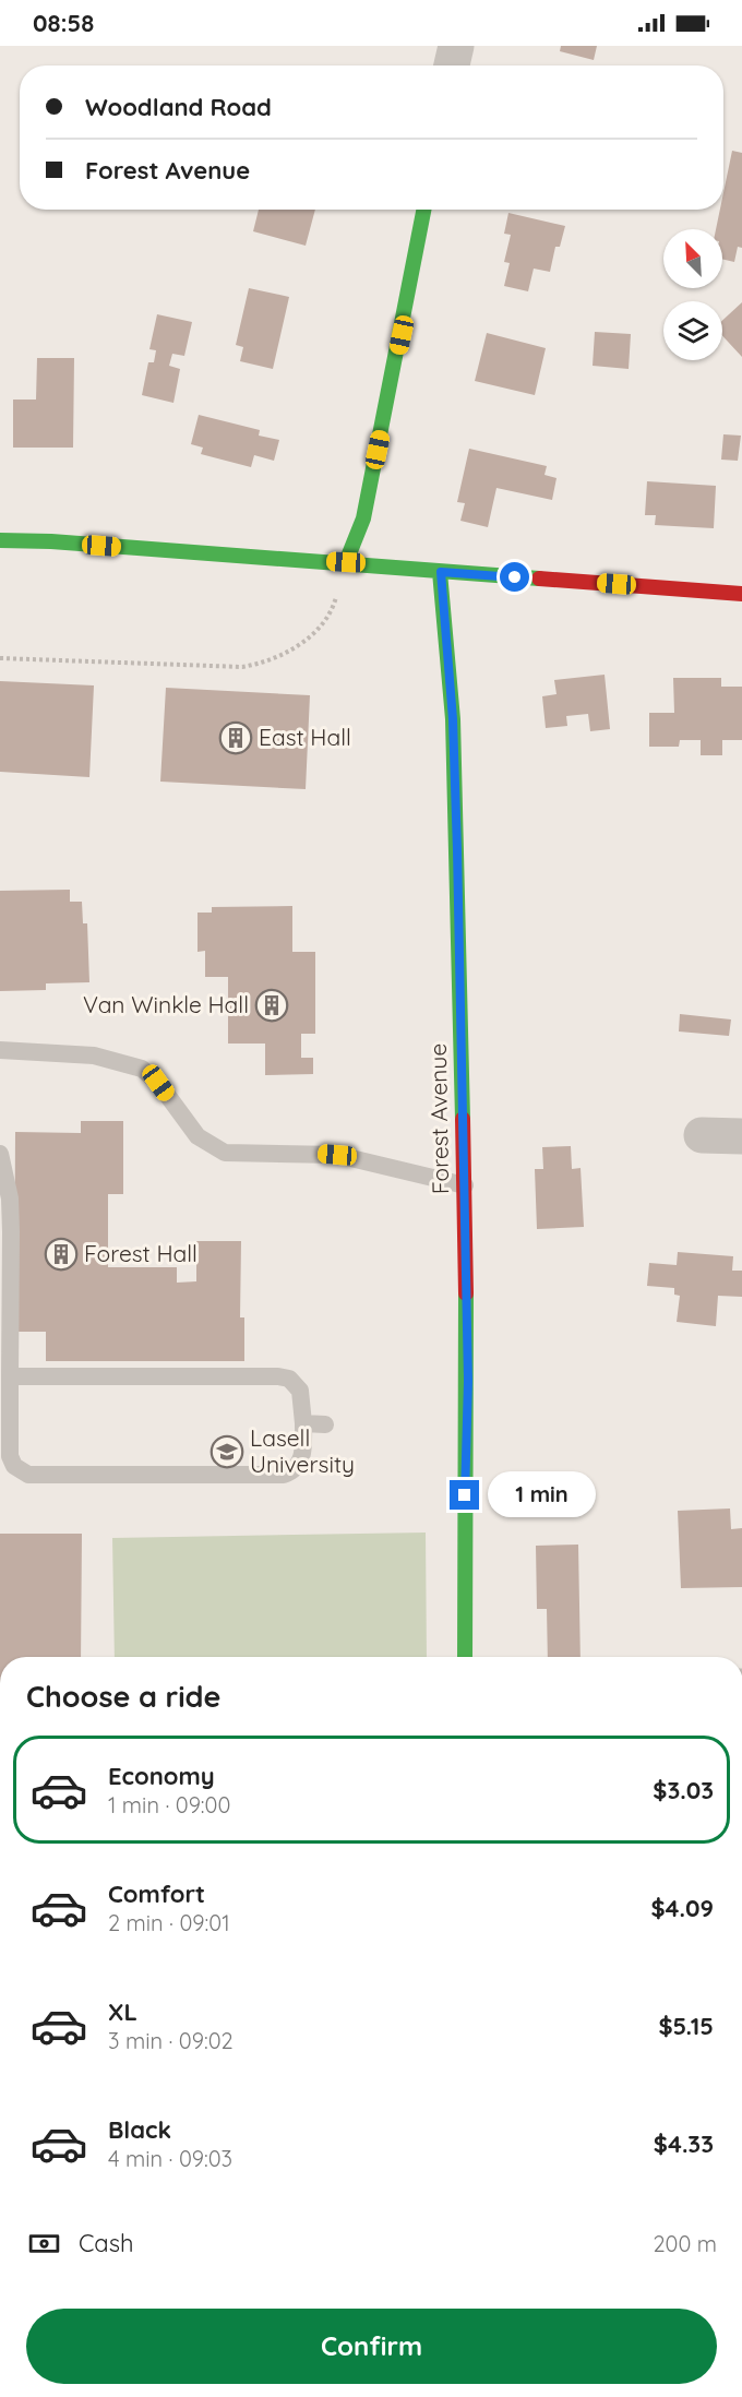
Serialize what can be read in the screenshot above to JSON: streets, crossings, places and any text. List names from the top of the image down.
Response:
{
  "streets": {
    "street": ["Forest Avenue"]
  },
  "places": {
    "building": ["East Hall", "Van Winkle Hall", "Forest Hall"],
    "school or university": ["Lasell University"]
  },
  "north": "top left",
  "page": {
    "status": "08:58",
    "banner": ["Woodland Road", "Forest Avenue"],
    "bubble": "1 min",
    "heading": "Choose a ride",
    "list": [
      {
        "name": "Economy",
        "note": "1 min · 09:00",
        "value": "$3.03"
      },
      {
        "name": "Comfort",
        "note": "2 min · 09:01",
        "value": "$4.09"
      },
      {
        "name": "XL",
        "note": "3 min · 09:02",
        "value": "$5.15"
      },
      {
        "name": "Black",
        "note": "4 min · 09:03",
        "value": "$4.33"
      }
    ],
    "pay": ["Cash", "200 m"],
    "buttons": "Confirm"
  }
}
